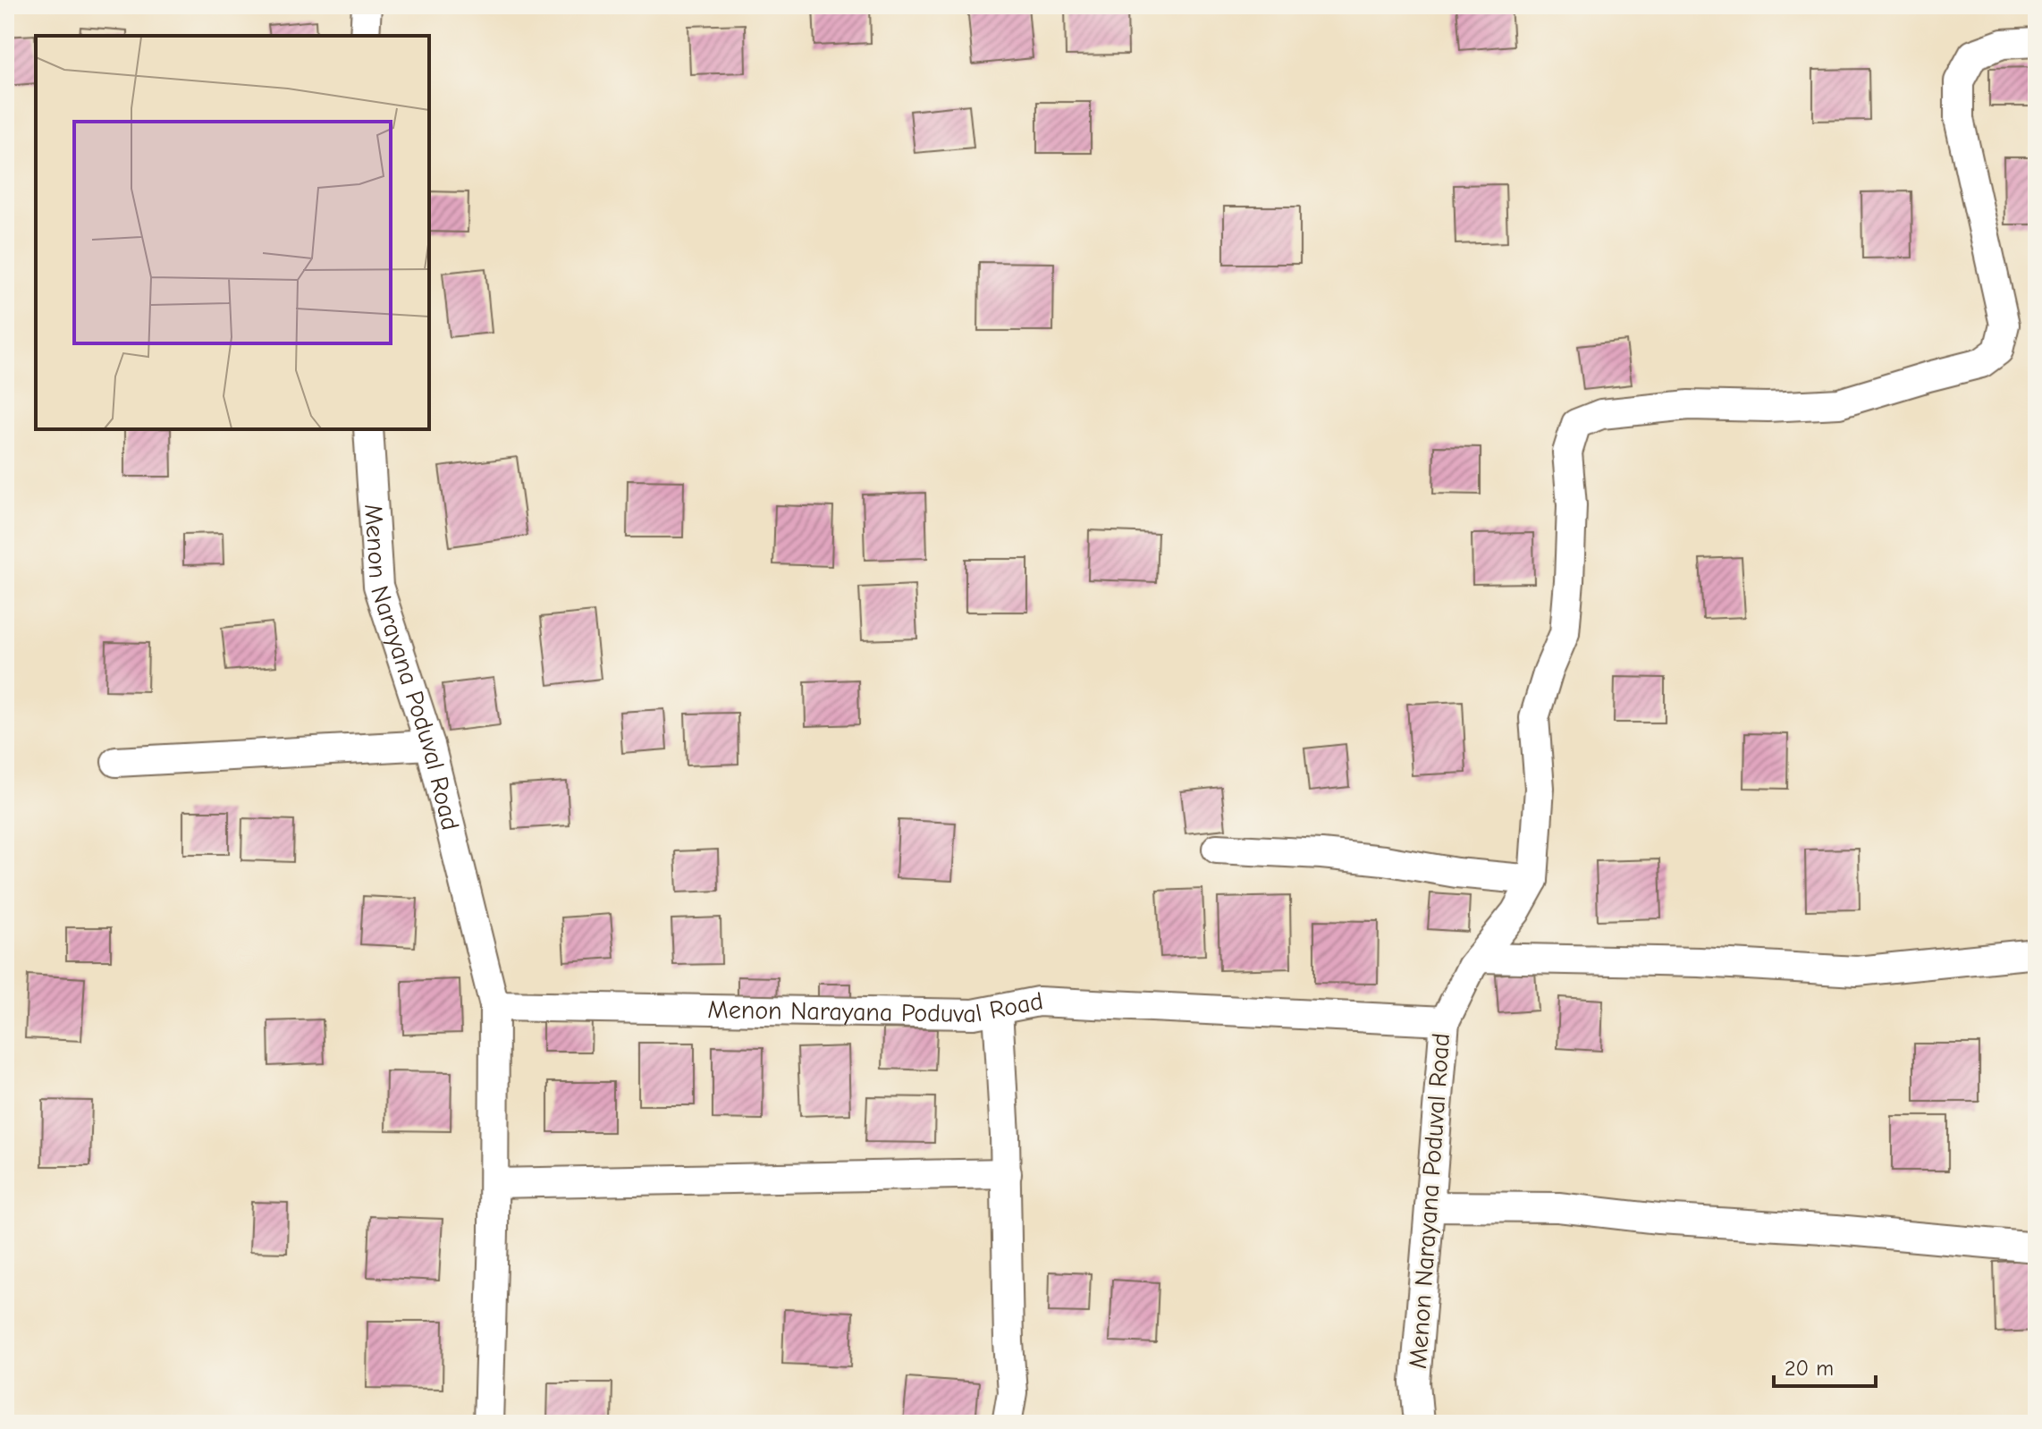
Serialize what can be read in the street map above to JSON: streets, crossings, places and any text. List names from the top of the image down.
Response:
{
  "streets": {
    "street": ["Menon Narayana Poduval Road"]
  },
  "scale_bar": "20 m"
}
